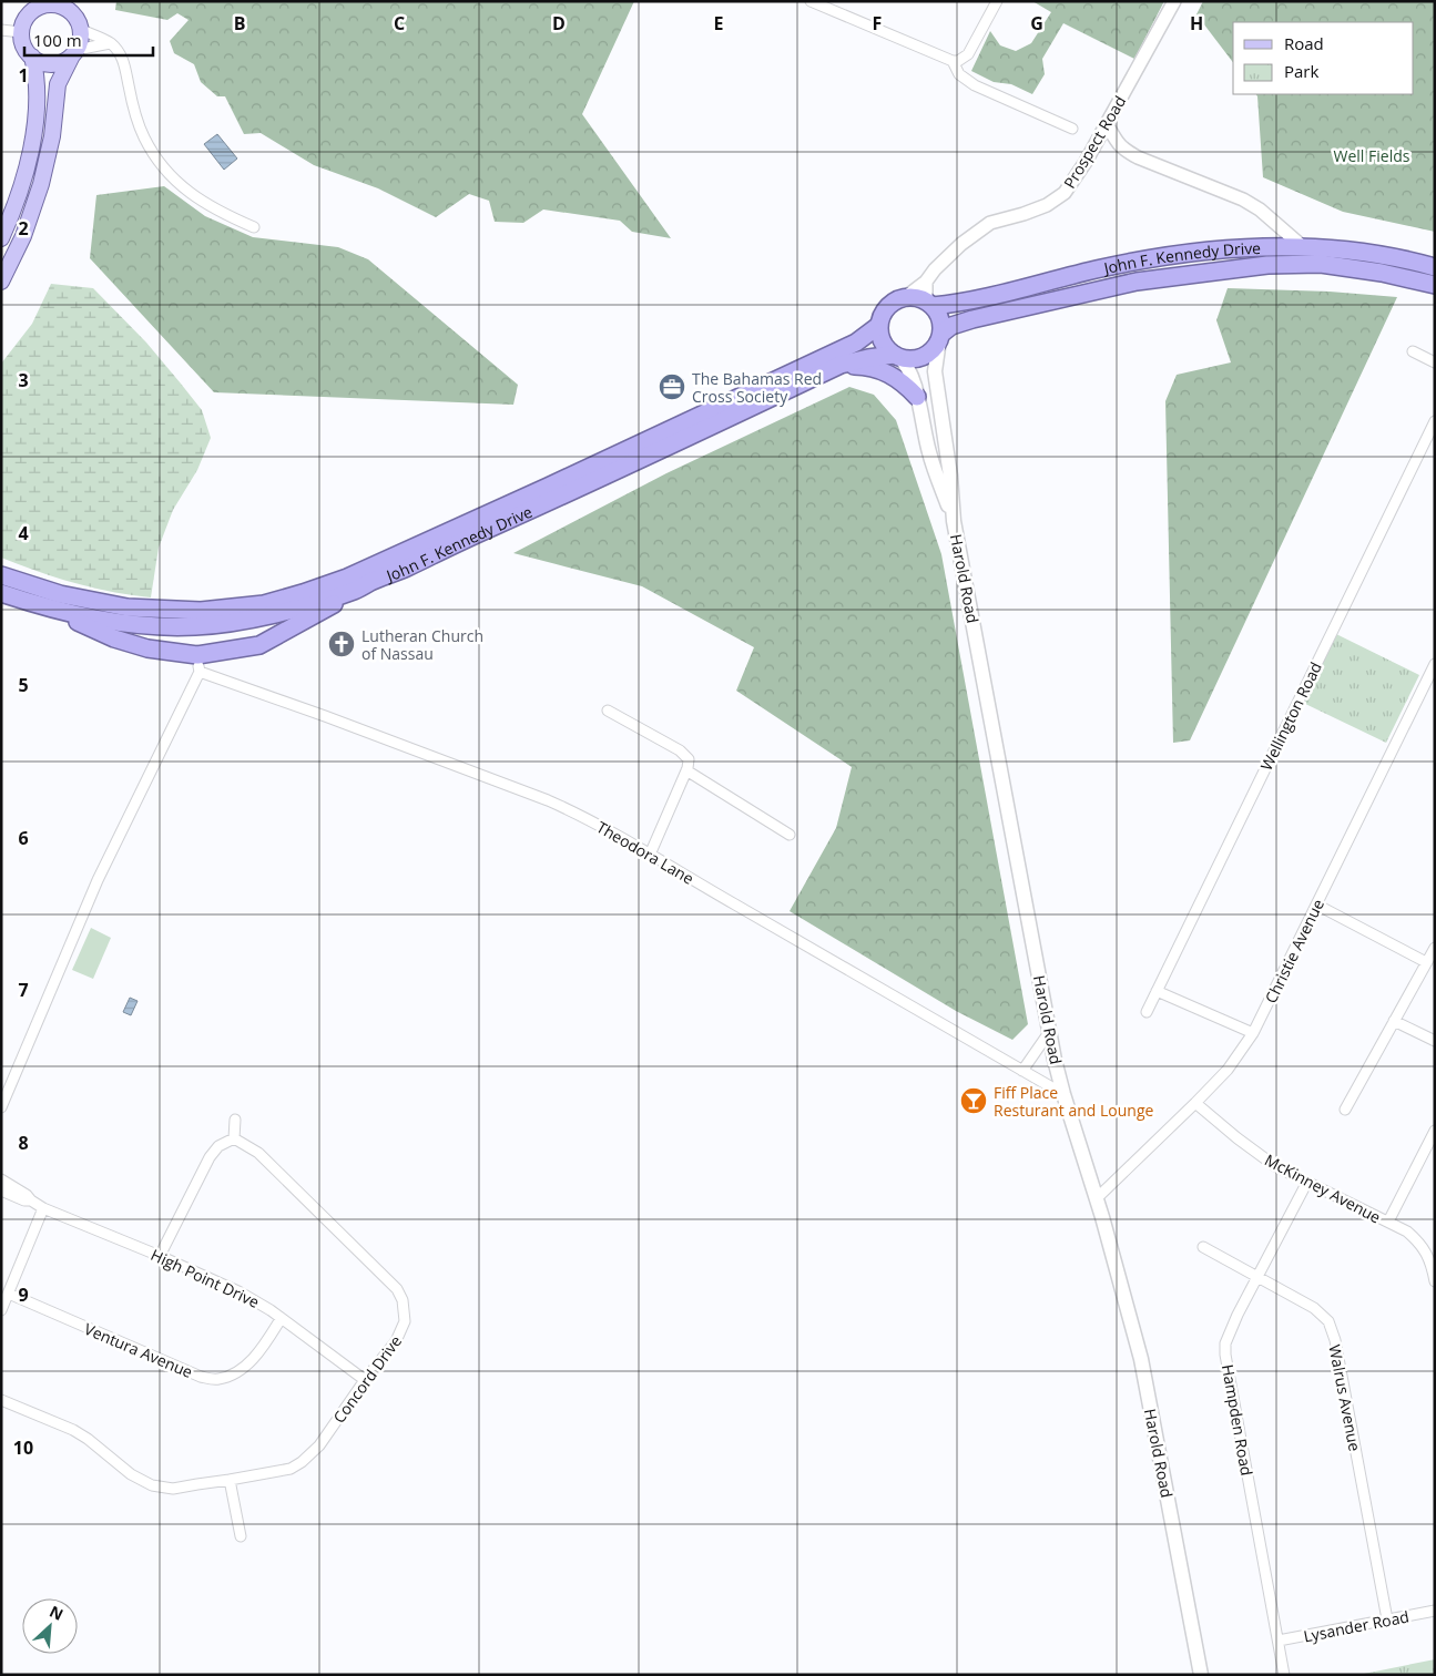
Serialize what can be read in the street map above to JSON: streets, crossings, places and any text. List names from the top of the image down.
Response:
{
  "streets": {
    "highway": ["John F. Kennedy Drive"],
    "main road": ["Harold Road"],
    "street": [
      "Prospect Road",
      "Wellington Road",
      "Theodora Lane",
      "Christie Avenue",
      "McKinney Avenue",
      "High Point Drive",
      "Ventura Avenue",
      "Concord Drive",
      "Walrus Avenue",
      "Hampden Road",
      "Lysander Road"
    ]
  },
  "crossings": [
    ["Prospect Road", "John F. Kennedy Drive"],
    ["Prospect Road", "Harold Road"],
    ["John F. Kennedy Drive", "Harold Road"],
    ["Harold Road", "Theodora Lane"],
    ["Harold Road", "Christie Avenue"],
    ["Christie Avenue", "McKinney Avenue"],
    ["McKinney Avenue", "Hampden Road"],
    ["High Point Drive", "Ventura Avenue"],
    ["High Point Drive", "Concord Drive"],
    ["Walrus Avenue", "Hampden Road"],
    ["Walrus Avenue", "Lysander Road"],
    ["Hampden Road", "Lysander Road"]
  ],
  "parks": ["Well Fields"],
  "places": {
    "office": ["The Bahamas Red Cross Society"],
    "church": ["Lutheran Church of Nassau"],
    "bar": ["Fiff Place Resturant and Lounge"]
  },
  "legend": ["Road", "Park"],
  "scale_bar": "100 m",
  "north": "top right",
  "grid": {
    "columns": [
      "B",
      "C",
      "D",
      "E",
      "F",
      "G",
      "H"
    ],
    "rows": [
      "1",
      "2",
      "3",
      "4",
      "5",
      "6",
      "7",
      "8",
      "9",
      "10"
    ]
  }
}
